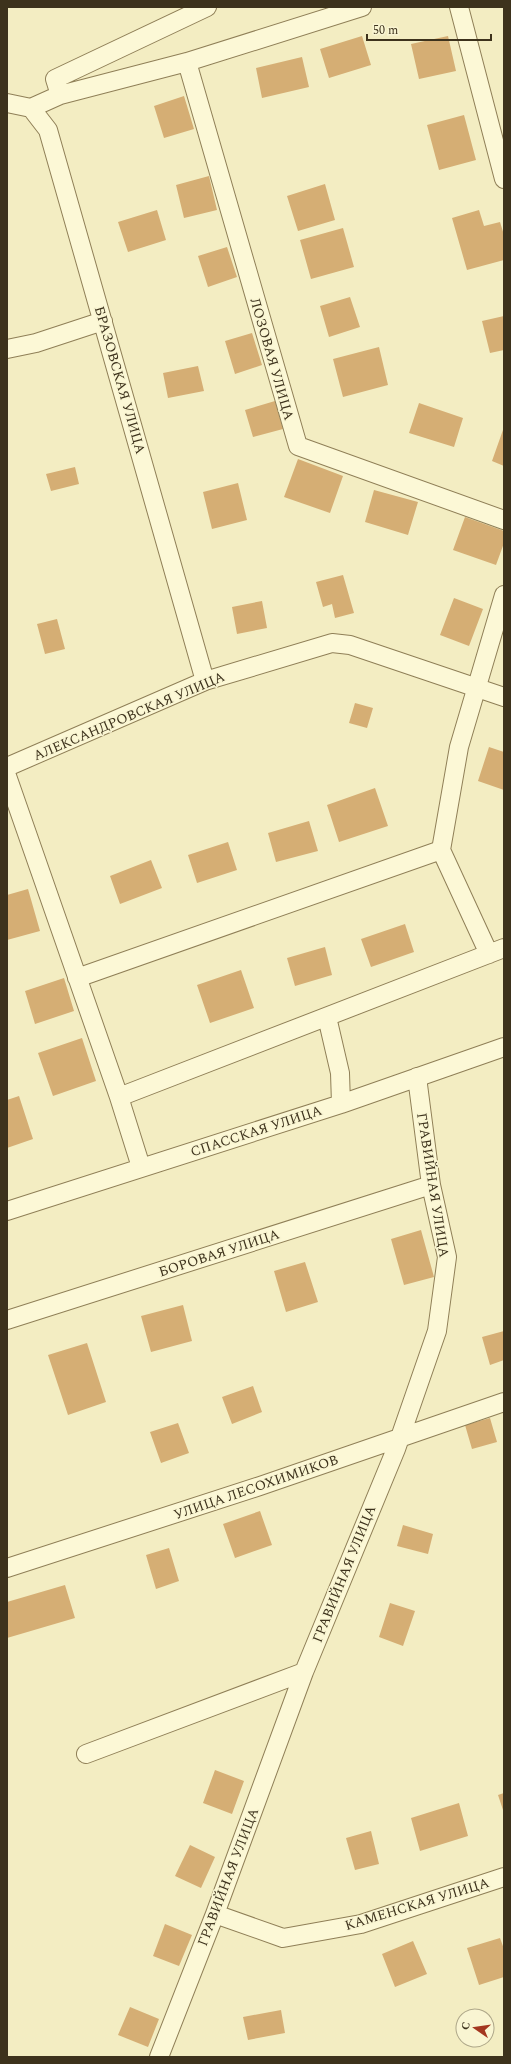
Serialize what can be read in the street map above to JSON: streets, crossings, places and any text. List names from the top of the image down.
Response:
{
  "streets": {
    "street": [
      "ЛОЗОВАЯ УЛИЦА",
      "БРАЗОВСКАЯ УЛИЦА",
      "АЛЕКСАНДРОВСКАЯ УЛИЦА",
      "СПАССКАЯ УЛИЦА",
      "ГРАВИЙНАЯ УЛИЦА",
      "БОРОВАЯ УЛИЦА",
      "УЛИЦА ЛЕСОХИМИКОВ",
      "КАМЕНСКАЯ УЛИЦА"
    ]
  },
  "crossings": [
    ["БРАЗОВСКАЯ УЛИЦА", "АЛЕКСАНДРОВСКАЯ УЛИЦА"],
    ["СПАССКАЯ УЛИЦА", "ГРАВИЙНАЯ УЛИЦА"],
    ["ГРАВИЙНАЯ УЛИЦА", "БОРОВАЯ УЛИЦА"],
    ["ГРАВИЙНАЯ УЛИЦА", "УЛИЦА ЛЕСОХИМИКОВ"],
    ["ГРАВИЙНАЯ УЛИЦА", "КАМЕНСКАЯ УЛИЦА"]
  ],
  "scale_bar": "50 m",
  "north": "left"
}
